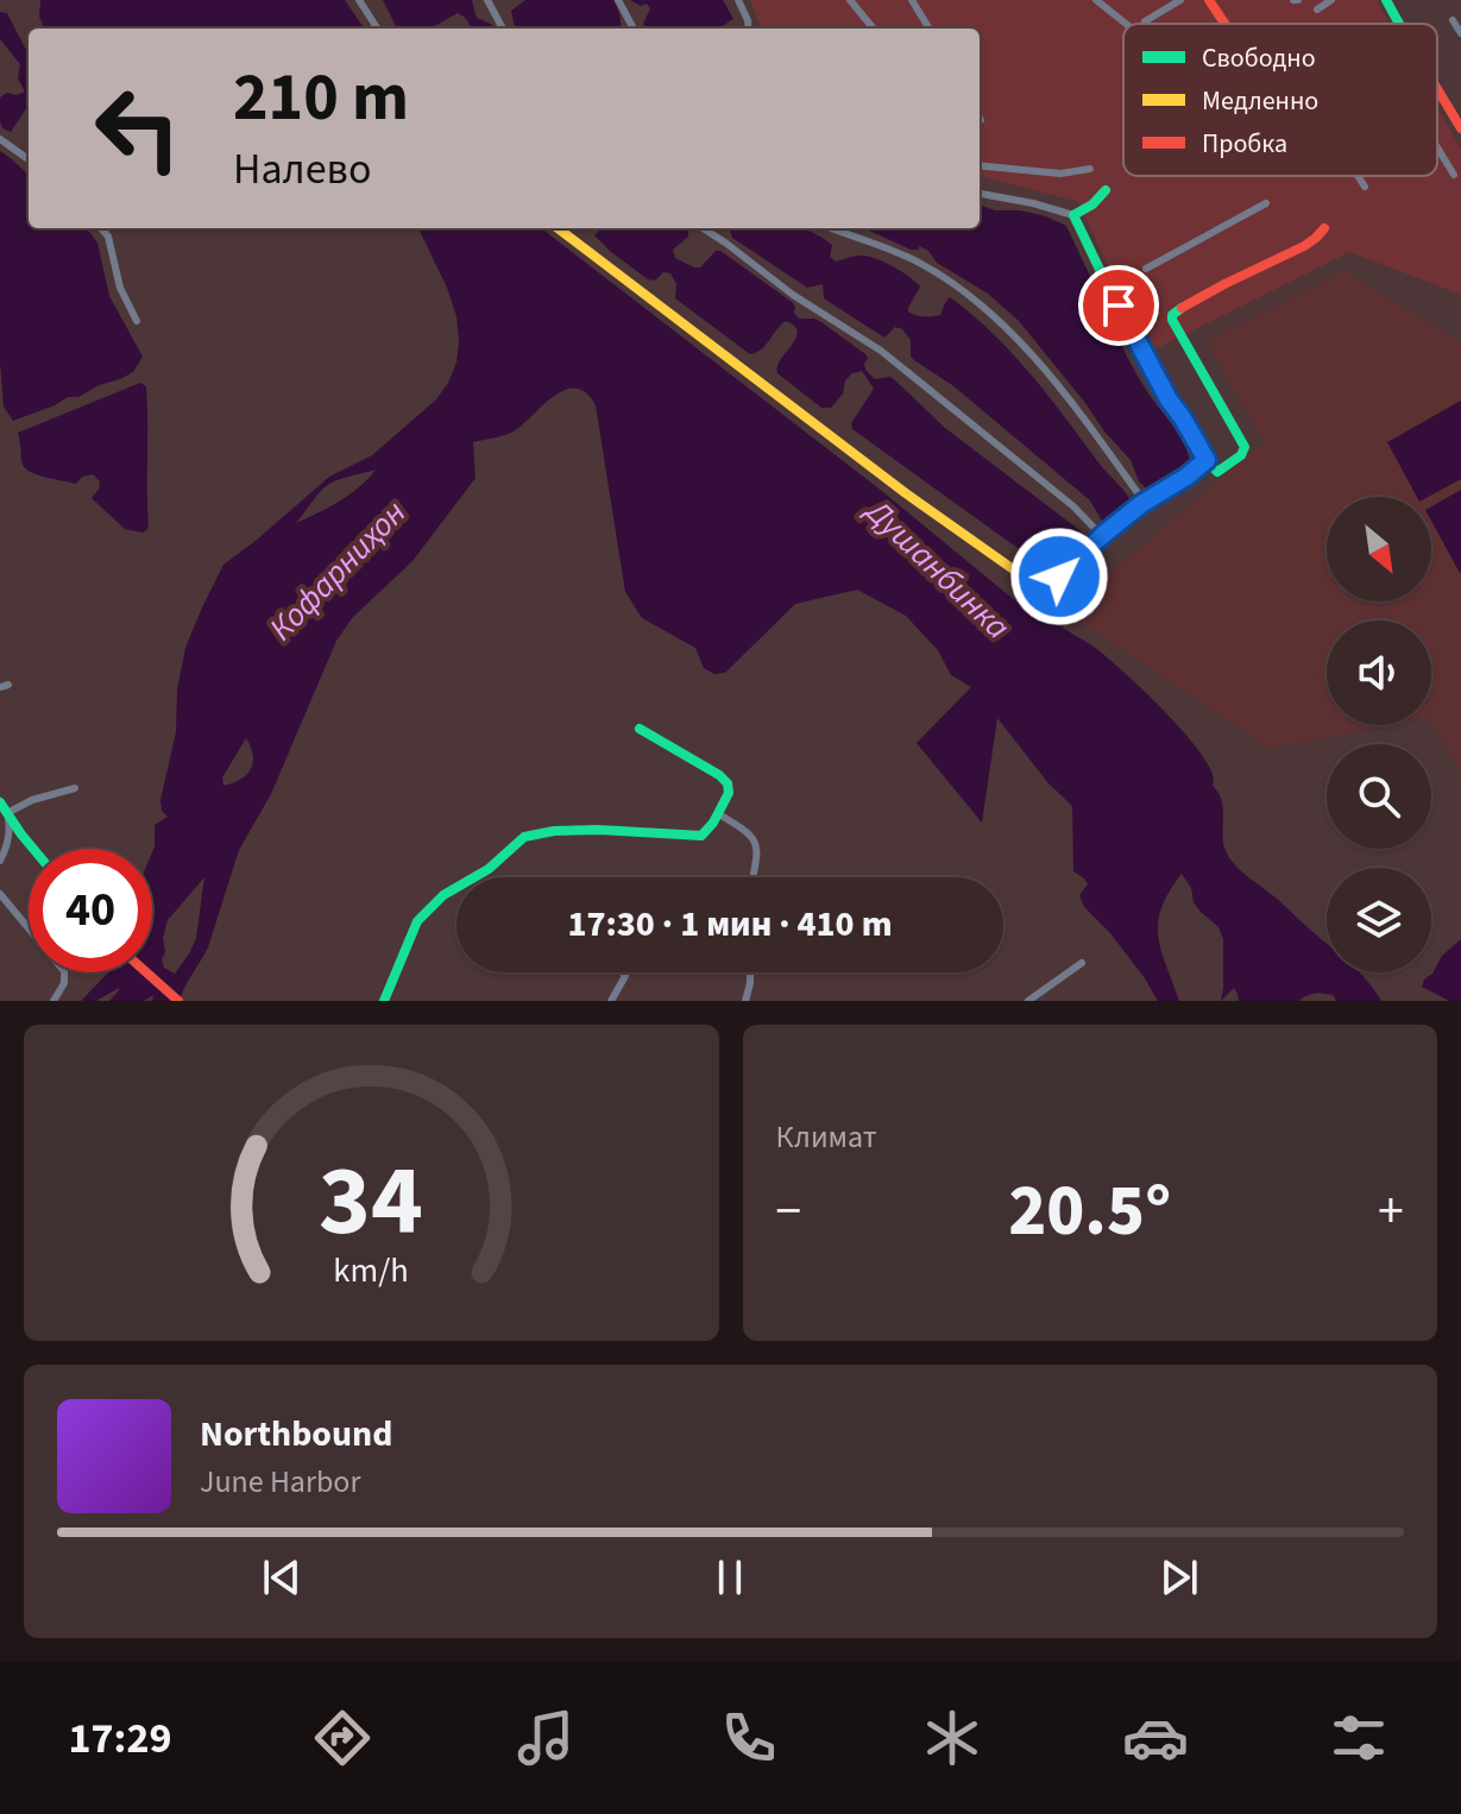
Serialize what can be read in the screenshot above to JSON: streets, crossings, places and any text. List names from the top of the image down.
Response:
{
  "water": ["Душанбинка", "Кофарниҳон"],
  "legend": ["Свободно", "Медленно", "Пробка"],
  "north": "bottom right",
  "page": {
    "turn": ["210 m", "Налево"],
    "limit": "40",
    "trip": "17:30 · 1 мин · 410 m",
    "tile": "Климат",
    "heat": ["−", "20.5°", "+"],
    "song": ["Northbound", "June Harbor"],
    "tabs": "17:29",
    "gauge": ["34", "km/h"]
  }
}
